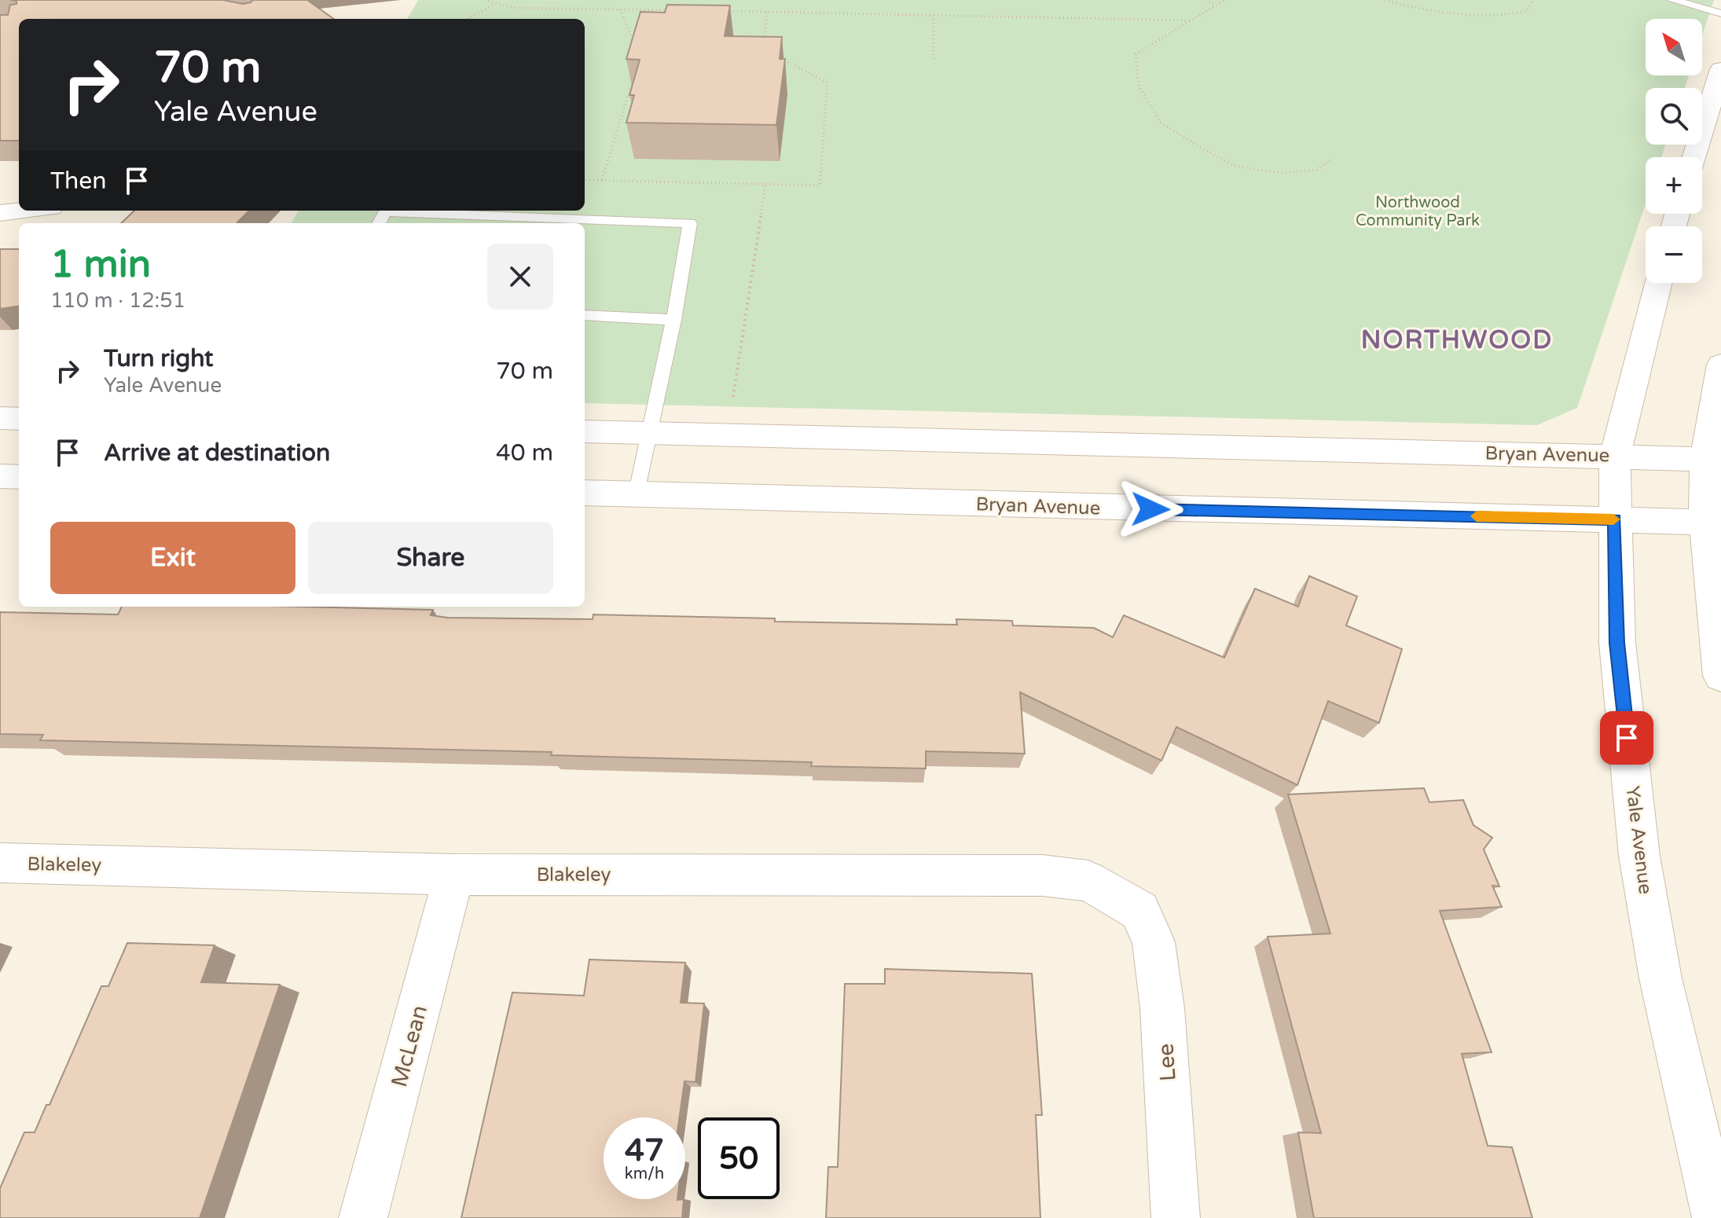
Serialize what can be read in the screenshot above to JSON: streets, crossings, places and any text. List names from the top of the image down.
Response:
{
  "streets": {
    "main road": [
      "Bryan Avenue",
      "Yale Avenue",
      "Blakeley",
      "McLean",
      "Lee"
    ]
  },
  "crossings": [
    ["Bryan Avenue", "Yale Avenue"],
    ["Blakeley", "McLean"],
    ["Blakeley", "Lee"]
  ],
  "districts": ["NORTHWOOD"],
  "parks": ["Northwood Community Park"],
  "north": "top left",
  "page": {
    "map_buttons": ["+", "−"],
    "turn": ["70 m", "Yale Avenue"],
    "then": "Then",
    "heading": ["1 min", "110 m · 12:51"],
    "list": [
      {
        "name": "Turn right",
        "note": "Yale Avenue",
        "value": "70 m"
      },
      {
        "name": "Arrive at destination",
        "value": "40 m"
      }
    ],
    "buttons": ["Exit", "Share"],
    "speed": "47 km/h",
    "limit": "50"
  }
}
